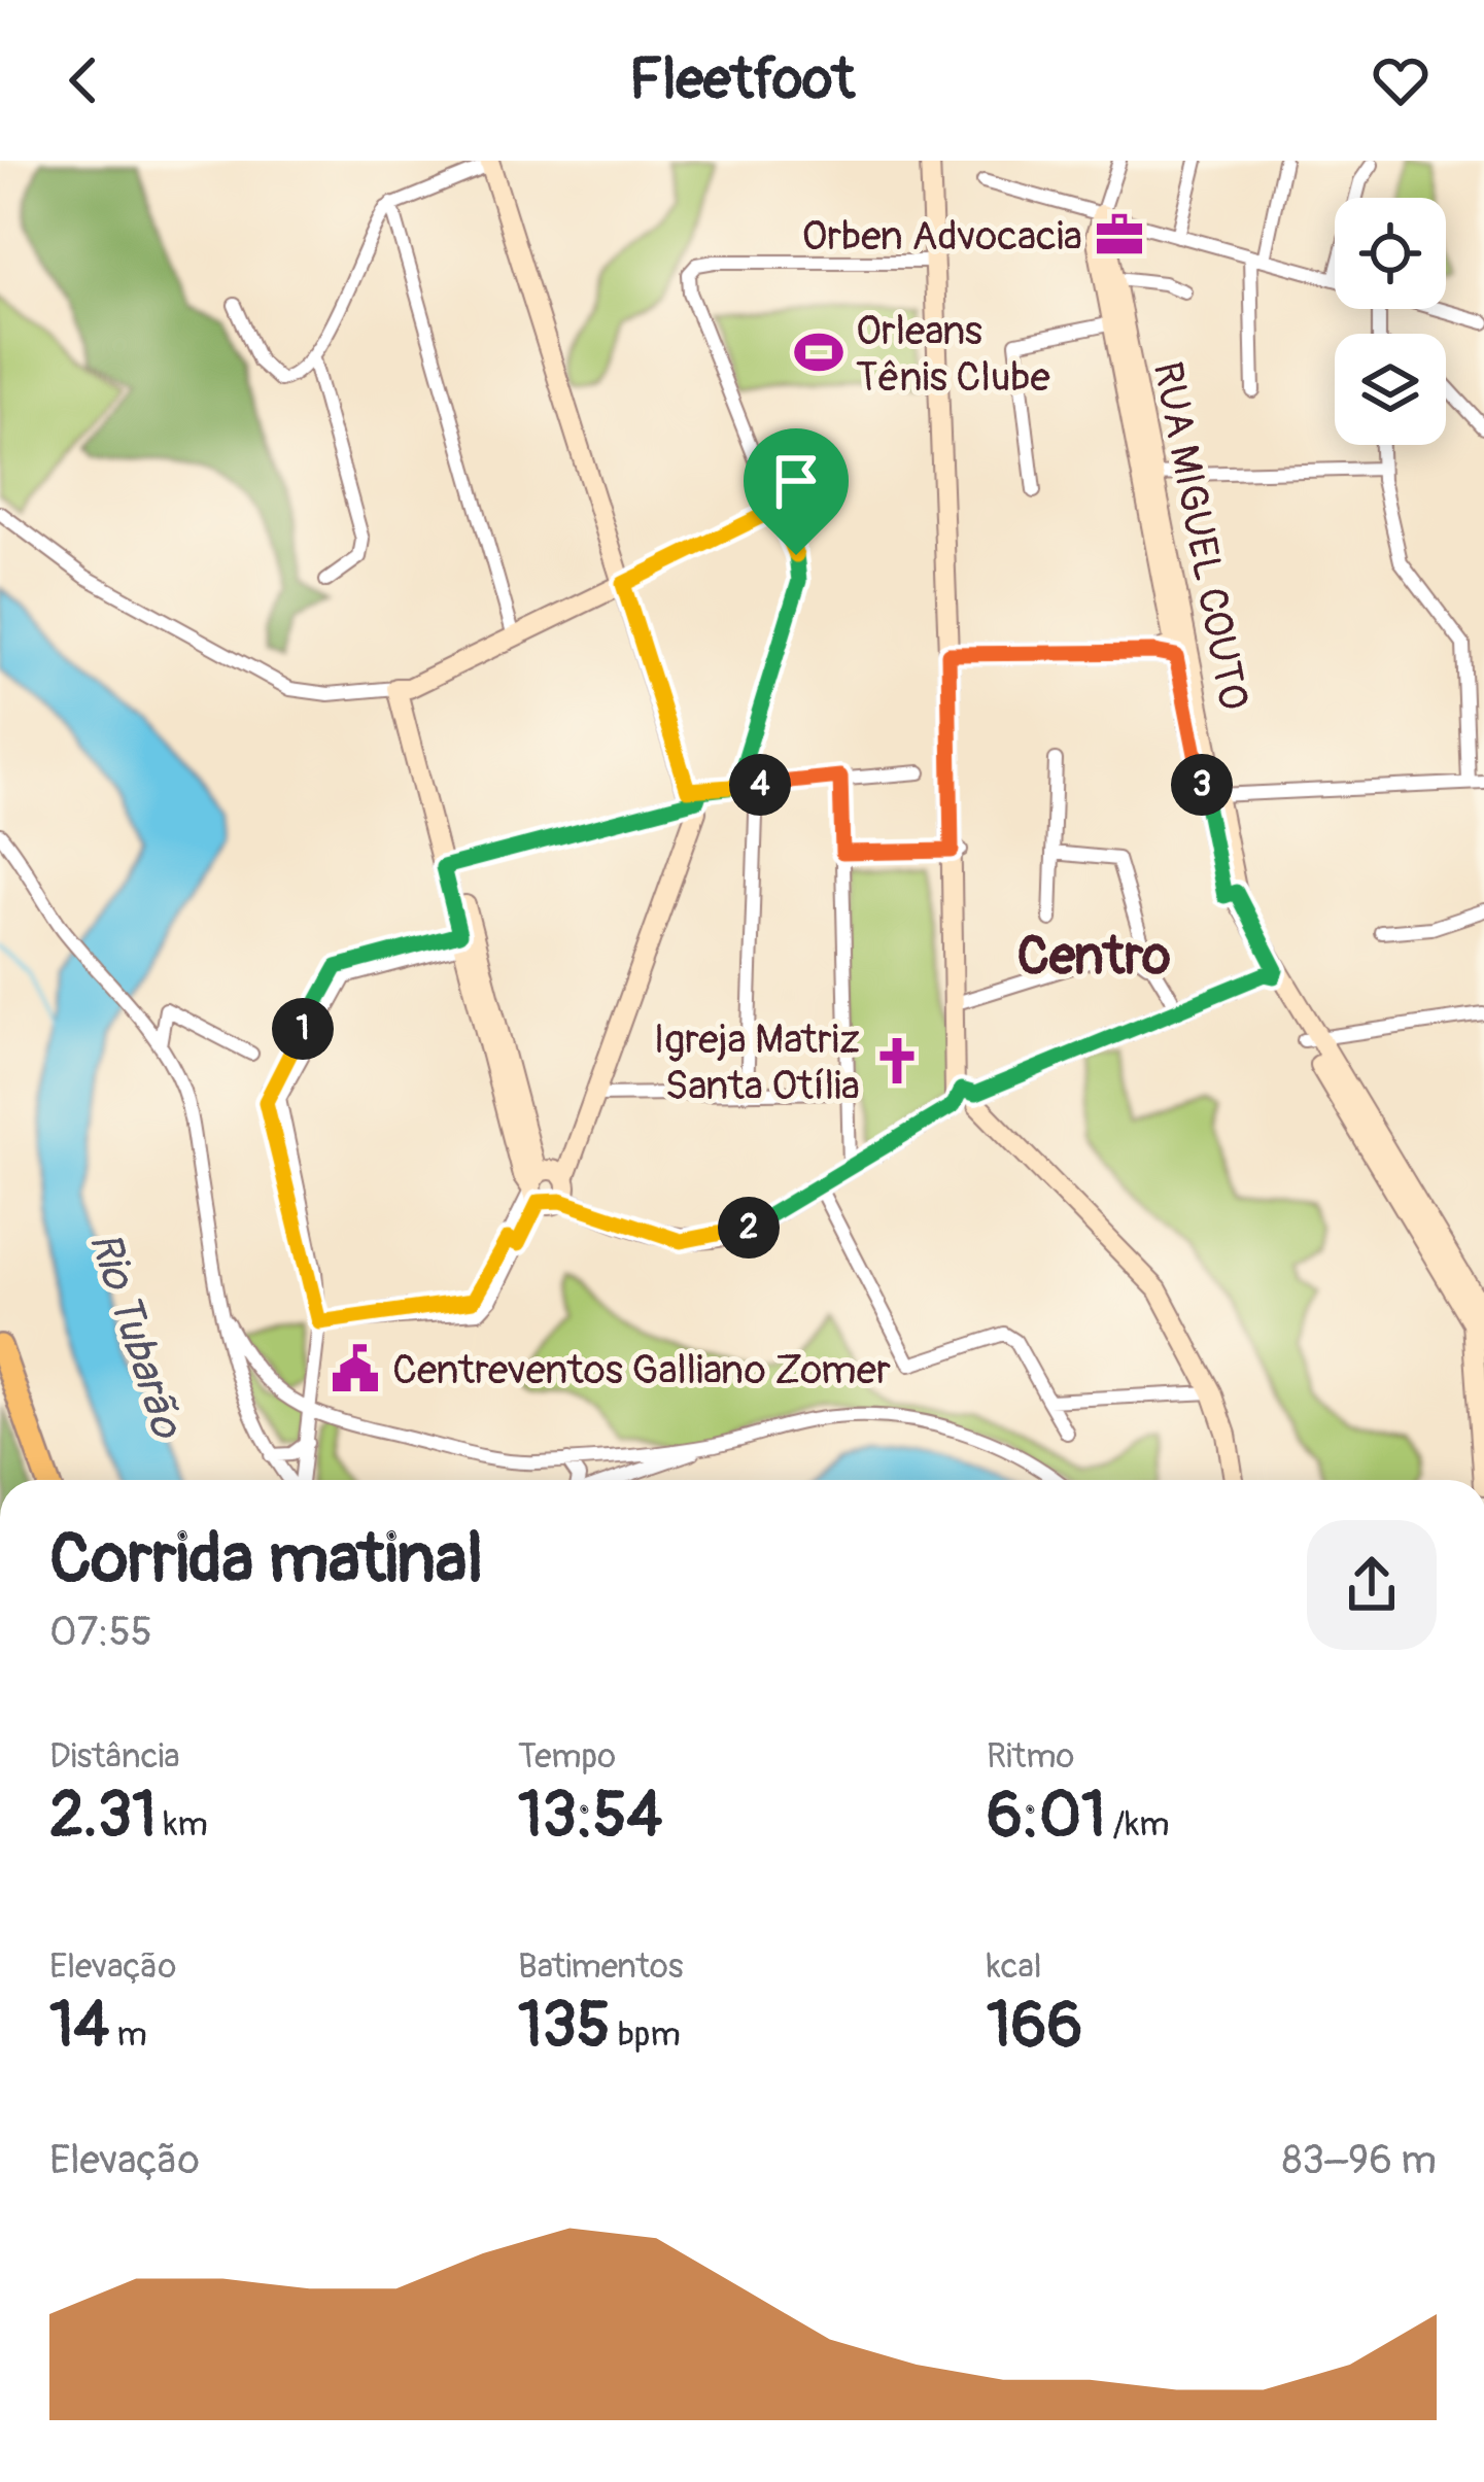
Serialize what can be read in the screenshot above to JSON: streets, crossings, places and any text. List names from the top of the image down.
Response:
{
  "streets": {
    "street": ["RUA MIGUEL COUTO"]
  },
  "districts": ["Centro"],
  "water": ["Rio Tubarão"],
  "places": {
    "office": ["Orben Advocacia"],
    "sports": ["Orleans Tênis Clube"],
    "church": ["Igreja Matriz Santa Otília"],
    "public building": ["Centreventos Galliano Zomer"]
  },
  "page": {
    "header": "Fleetfoot",
    "pins": [
      "3",
      "4",
      "1",
      "2"
    ],
    "heading": ["Corrida matinal", "07:55"],
    "stats": [
      ["Distância", "2.31 km"],
      ["Tempo", "13:54"],
      ["Ritmo", "6:01 /km"],
      ["Elevação", "14 m"],
      ["Batimentos", "135 bpm"],
      ["kcal", "166"]
    ],
    "chart": ["Elevação", "83–96 m"]
  }
}
